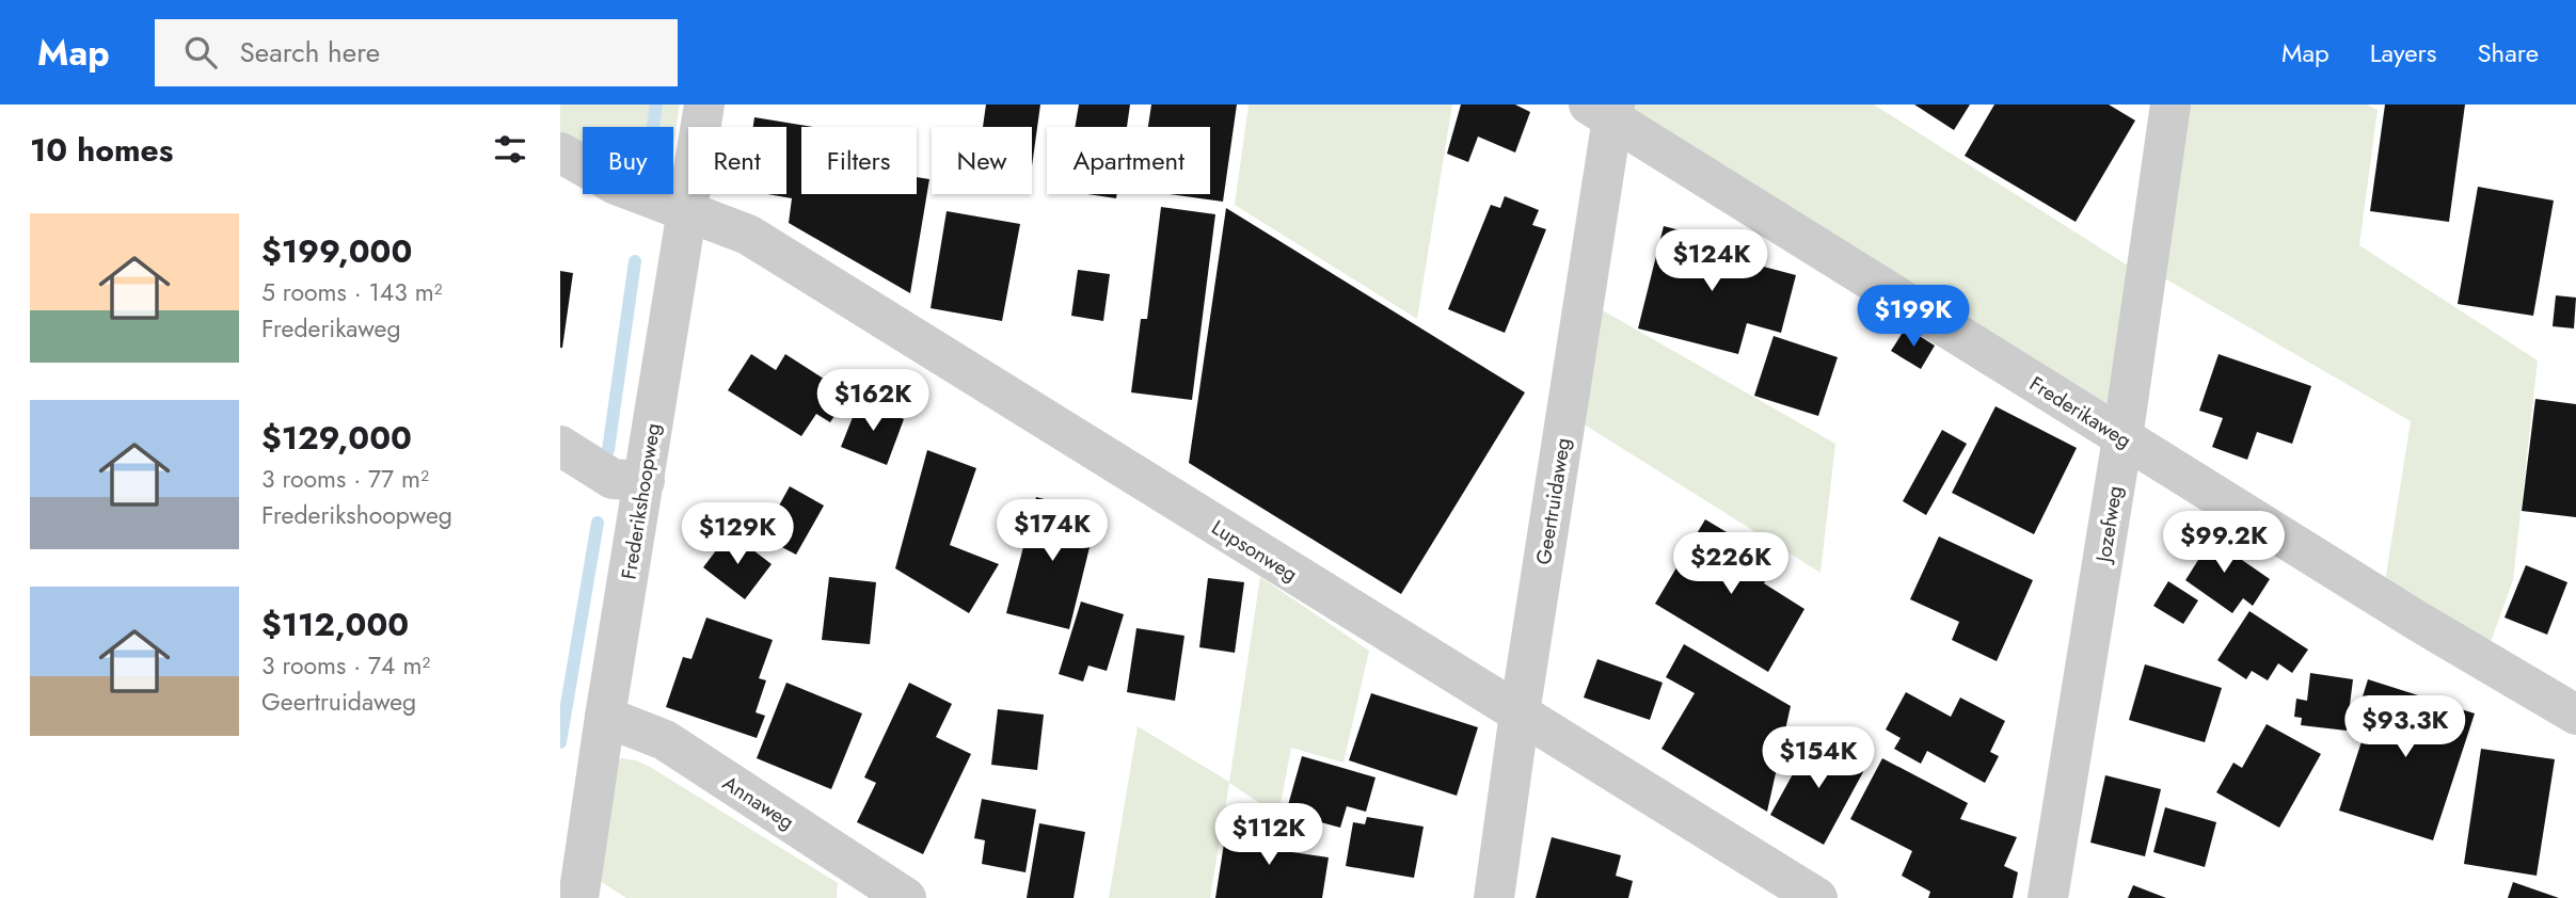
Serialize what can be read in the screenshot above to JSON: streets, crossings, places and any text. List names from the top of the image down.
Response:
{
  "streets": {
    "street": [
      "Frederikaweg",
      "Frederikshoopweg",
      "Geertruidaweg",
      "Jozefweg",
      "Lupsonweg",
      "Annaweg"
    ]
  },
  "crossings": [
    ["Frederikaweg", "Geertruidaweg"],
    ["Frederikaweg", "Jozefweg"],
    ["Frederikshoopweg", "Lupsonweg"],
    ["Frederikshoopweg", "Annaweg"],
    ["Geertruidaweg", "Lupsonweg"]
  ],
  "page": {
    "header": "Map",
    "search": "Search here",
    "nav": ["Map", "Layers", "Share"],
    "heading": "10 homes",
    "chip": [
      "Buy",
      "Rent",
      "Filters",
      "New",
      "Apartment"
    ],
    "list": [
      {
        "name": "$199,000",
        "note": "5 rooms · 143 m² · Frederikaweg"
      },
      {
        "name": "$129,000",
        "note": "3 rooms · 77 m² · Frederikshoopweg"
      },
      {
        "name": "$112,000",
        "note": "3 rooms · 74 m² · Geertruidaweg"
      }
    ],
    "price": [
      "$124K",
      "$199K",
      "$162K",
      "$174K",
      "$129K",
      "$99.2K",
      "$226K",
      "$93.3K",
      "$154K",
      "$112K"
    ]
  }
}
